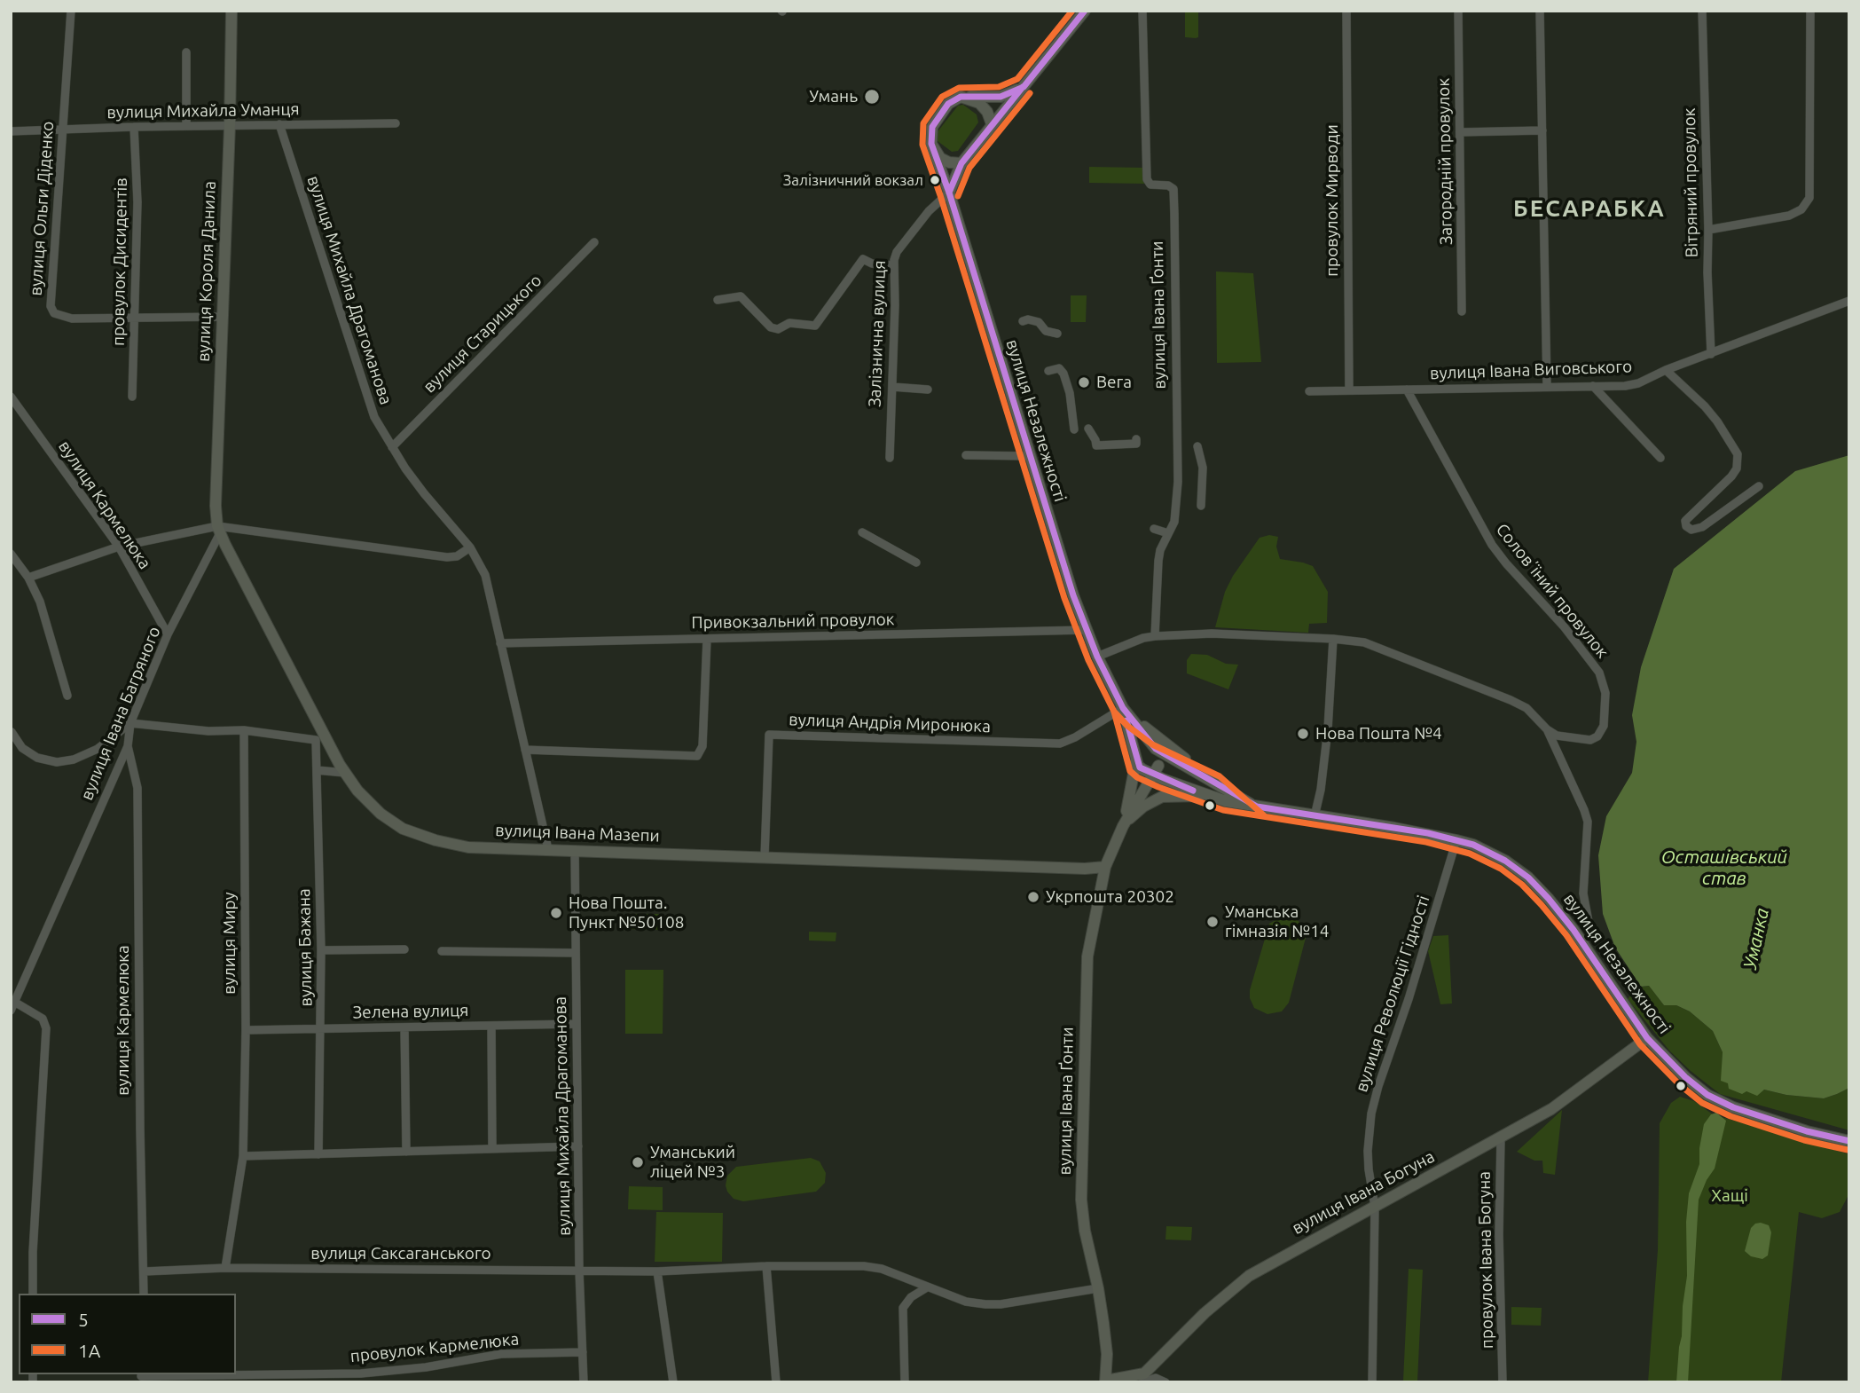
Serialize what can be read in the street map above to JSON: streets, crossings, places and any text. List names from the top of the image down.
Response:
{
  "streets": {
    "main road": [
      "вулиця Короля Данила",
      "вулиця Івана Ґонти",
      "Залізнична вулиця",
      "вулиця Незалежності",
      "вулиця Івана Мазепи",
      "вулиця Івана Богуна"
    ],
    "street": [
      "вулиця Михайла Уманця",
      "Загородній провулок",
      "Вітряний провулок",
      "провулок Мирводи",
      "вулиця Ольги Діденко",
      "провулок Дисидентів",
      "вулиця Михайла Драгоманова",
      "вулиця Старицького",
      "вулиця Івана Виговського",
      "вулиця Кармелюка",
      "Соловʼїний провулок",
      "Привокзальний провулок",
      "вулиця Івана Багряного",
      "вулиця Андрія Миронюка",
      "вулиця Миру",
      "вулиця Бажана",
      "вулиця Революції Гідності",
      "Зелена вулиця",
      "вулиця Саксаганського",
      "провулок Івана Богуна",
      "провулок Кармелюка"
    ]
  },
  "crossings": [
    ["вулиця Михайла Уманця", "вулиця Ольги Діденко"],
    ["вулиця Михайла Уманця", "провулок Дисидентів"],
    ["вулиця Михайла Уманця", "вулиця Короля Данила"],
    ["вулиця Михайла Уманця", "вулиця Михайла Драгоманова"],
    ["Вітряний провулок", "вулиця Івана Виговського"],
    ["провулок Мирводи", "вулиця Івана Виговського"],
    ["вулиця Ольги Діденко", "провулок Дисидентів"],
    ["вулиця Ольги Діденко", "вулиця Короля Данила"],
    ["вулиця Короля Данила", "вулиця Івана Багряного"],
    ["вулиця Короля Данила", "вулиця Івана Мазепи"],
    ["вулиця Михайла Драгоманова", "вулиця Старицького"],
    ["вулиця Михайла Драгоманова", "Привокзальний провулок"],
    ["вулиця Михайла Драгоманова", "вулиця Івана Мазепи"],
    ["вулиця Михайла Драгоманова", "Зелена вулиця"],
    ["вулиця Михайла Драгоманова", "вулиця Саксаганського"],
    ["вулиця Михайла Драгоманова", "провулок Кармелюка"],
    ["вулиця Івана Ґонти", "вулиця Незалежності"],
    ["вулиця Івана Ґонти", "вулиця Івана Мазепи"],
    ["вулиця Івана Ґонти", "вулиця Івана Богуна"],
    ["вулиця Івана Ґонти", "вулиця Саксаганського"],
    ["Залізнична вулиця", "вулиця Незалежності"],
    ["вулиця Івана Виговського", "Соловʼїний провулок"],
    ["вулиця Незалежності", "Привокзальний провулок"],
    ["вулиця Незалежності", "вулиця Андрія Миронюка"],
    ["вулиця Незалежності", "вулиця Революції Гідності"],
    ["вулиця Незалежності", "вулиця Івана Богуна"],
    ["вулиця Кармелюка", "вулиця Івана Багряного"],
    ["вулиця Кармелюка", "вулиця Саксаганського"],
    ["вулиця Івана Багряного", "вулиця Івана Мазепи"],
    ["вулиця Андрія Миронюка", "вулиця Івана Мазепи"],
    ["вулиця Миру", "вулиця Бажана"],
    ["вулиця Миру", "Зелена вулиця"],
    ["вулиця Миру", "вулиця Саксаганського"],
    ["вулиця Бажана", "Зелена вулиця"],
    ["вулиця Революції Гідності", "вулиця Івана Богуна"],
    ["вулиця Івана Богуна", "провулок Івана Богуна"]
  ],
  "districts": ["БЕСАРАБКА"],
  "water": ["Осташівський став", "Уманка"],
  "parks": ["Хащі"],
  "places": [
    "Умань",
    "Залізничний вокзал",
    "Вега",
    "Нова Пошта №4",
    "Укрпошта 20302",
    "Нова Пошта. Пункт №50108",
    "Уманська гімназія №14",
    "Уманський ліцей №3"
  ],
  "lines": ["transit line 5", "transit line 1А"],
  "legend": ["5", "1А"]
}
